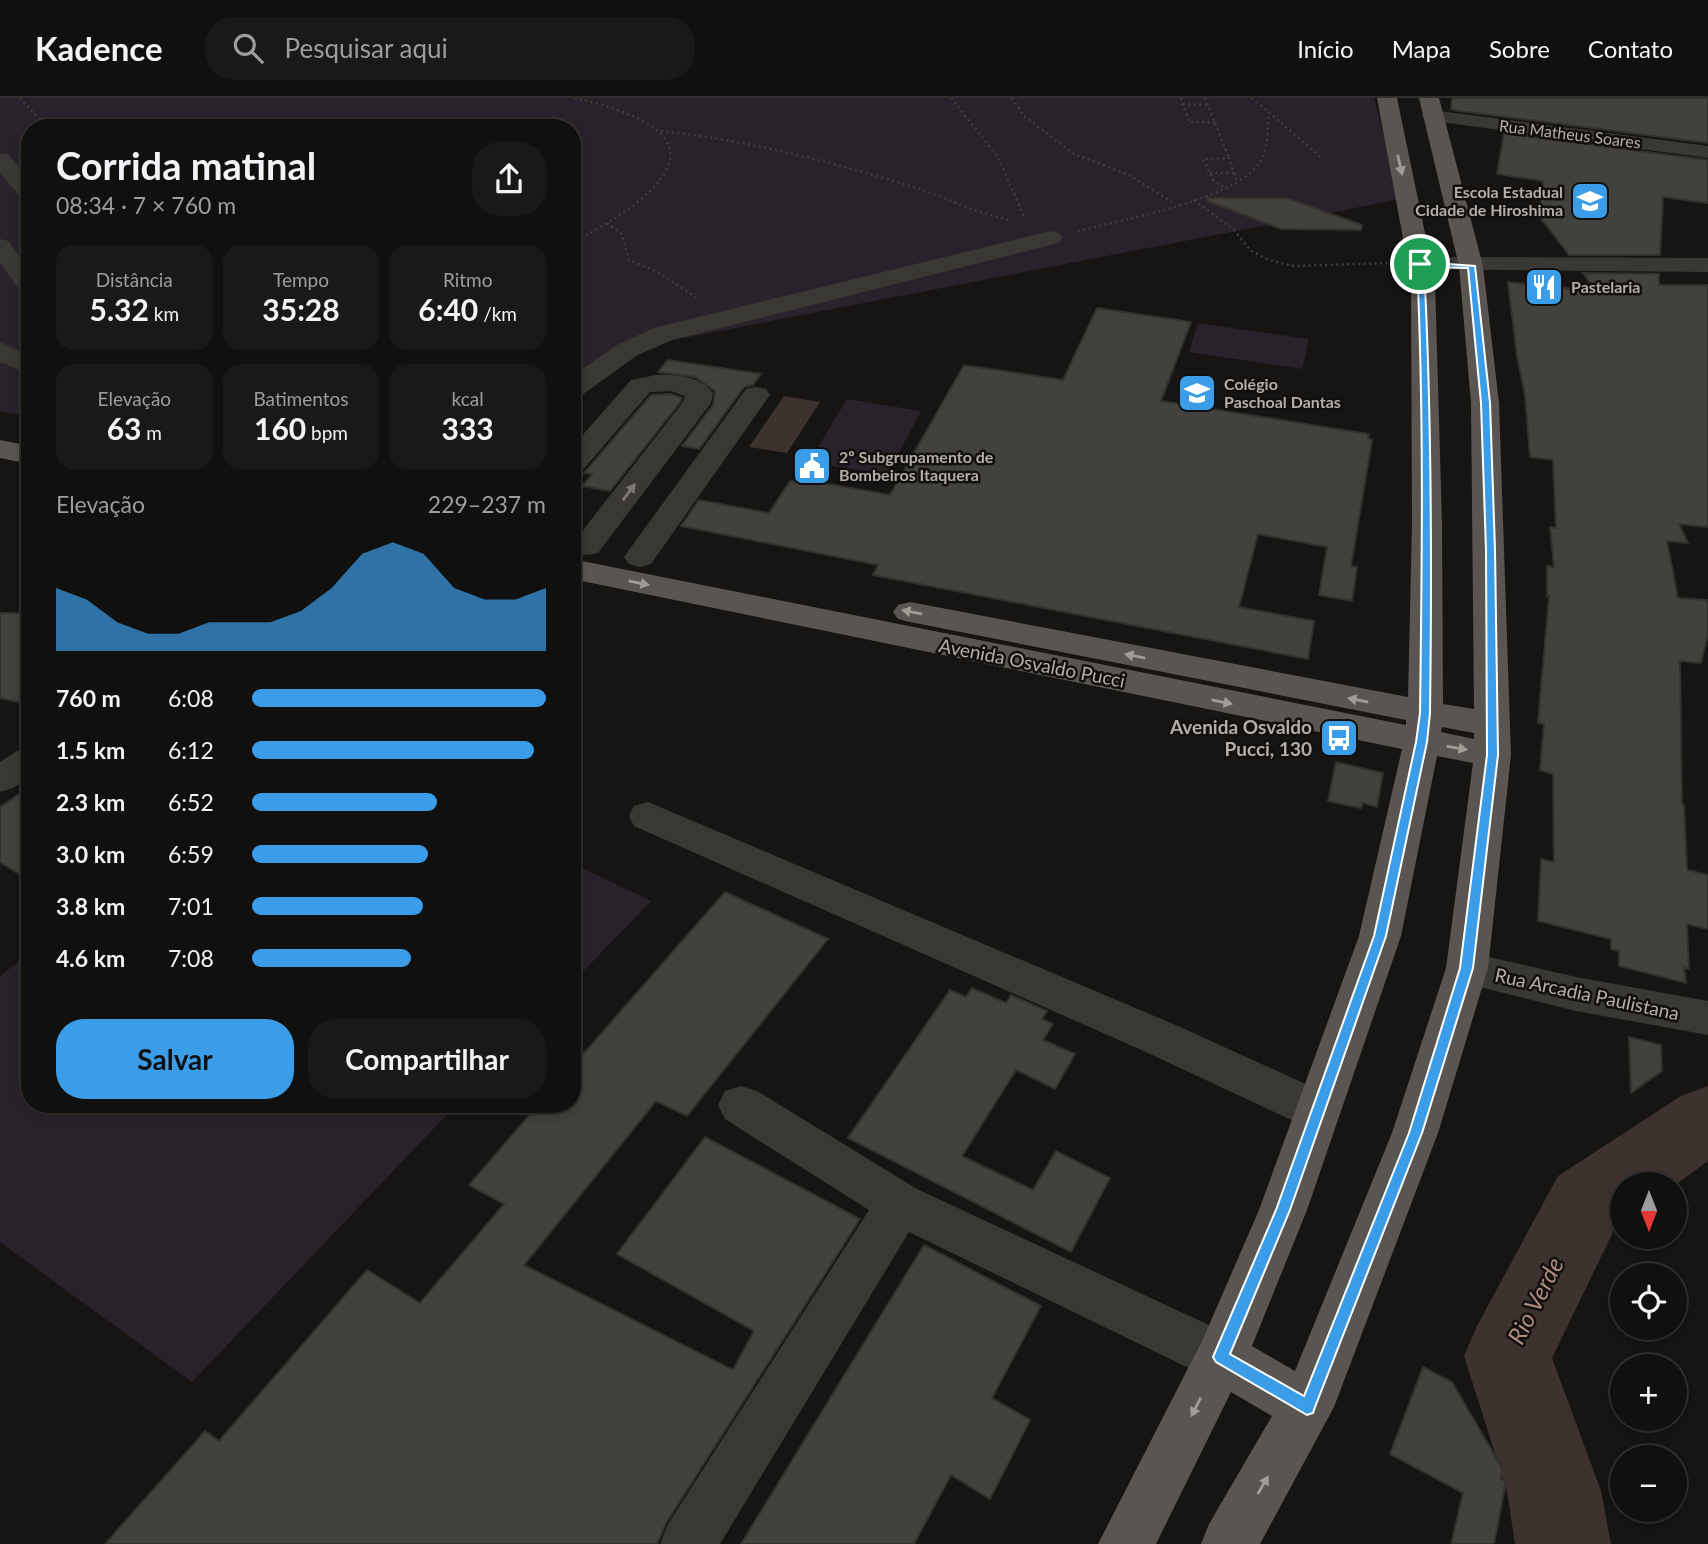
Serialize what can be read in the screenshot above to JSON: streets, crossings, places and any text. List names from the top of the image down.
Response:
{
  "streets": {
    "main road": ["Avenida Osvaldo Pucci"],
    "street": ["Rua Matheus Soares", "Rua Arcadia Paulistana"]
  },
  "water": ["Rio Verde"],
  "places": {
    "school or university": ["Escola Estadual Cidade de Hiroshima", "Colégio Paschoal Dantas"],
    "restaurant": ["Pastelaria"],
    "public building": ["2º Subgrupamento de Bombeiros Itaquera"],
    "bus stop": ["Avenida Osvaldo Pucci, 130"]
  },
  "north": "bottom",
  "page": {
    "header": "Kadence",
    "search": "Pesquisar aqui",
    "nav": [
      "Início",
      "Mapa",
      "Sobre",
      "Contato"
    ],
    "heading": ["Corrida matinal", "08:34 · 7 × 760 m"],
    "stats": [
      ["Distância", "5.32 km"],
      ["Tempo", "35:28"],
      ["Ritmo", "6:40 /km"],
      ["Elevação", "63 m"],
      ["Batimentos", "160 bpm"],
      ["kcal", "333"]
    ],
    "chart": ["Elevação", "229–237 m"],
    "list": [
      {
        "name": "760 m",
        "note": "6:08"
      },
      {
        "name": "1.5 km",
        "note": "6:12"
      },
      {
        "name": "2.3 km",
        "note": "6:52"
      },
      {
        "name": "3.0 km",
        "note": "6:59"
      },
      {
        "name": "3.8 km",
        "note": "7:01"
      },
      {
        "name": "4.6 km",
        "note": "7:08"
      }
    ],
    "buttons": ["Salvar", "Compartilhar"],
    "map_buttons": ["+", "−"]
  }
}
